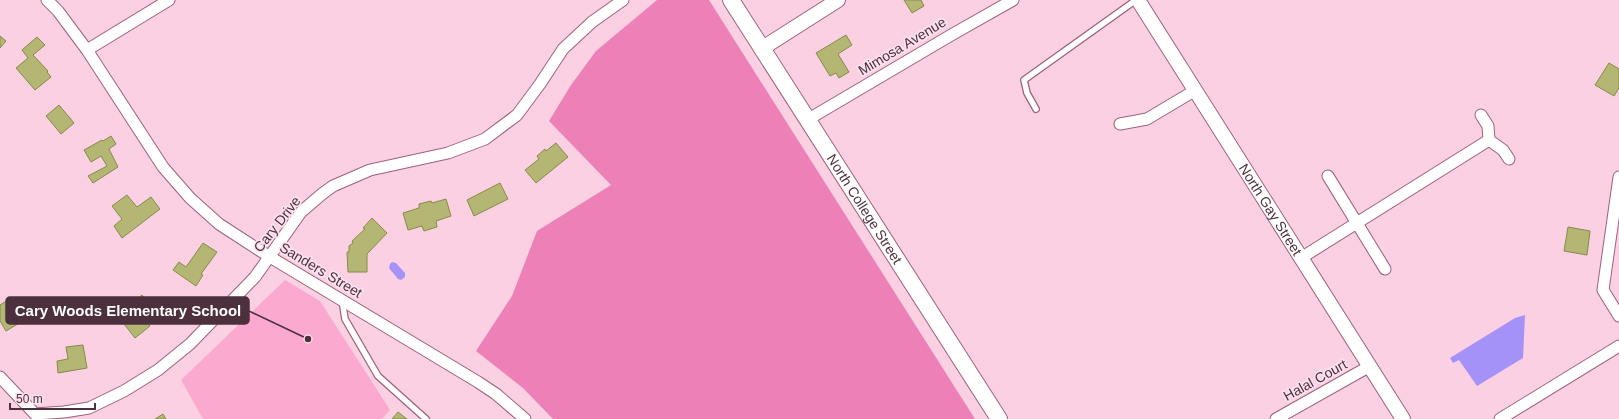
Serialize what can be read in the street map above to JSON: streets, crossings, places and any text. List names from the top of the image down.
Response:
{
  "streets": {
    "main road": ["North College Street"],
    "street": [
      "Mimosa Avenue",
      "North Gay Street",
      "Cary Drive",
      "Sanders Street",
      "Halal Court"
    ]
  },
  "crossings": [
    ["Mimosa Avenue", "North College Street"],
    ["North Gay Street", "Halal Court"],
    ["Cary Drive", "Sanders Street"]
  ],
  "places": ["Cary Woods Elementary School"],
  "scale_bar": "50 m"
}
